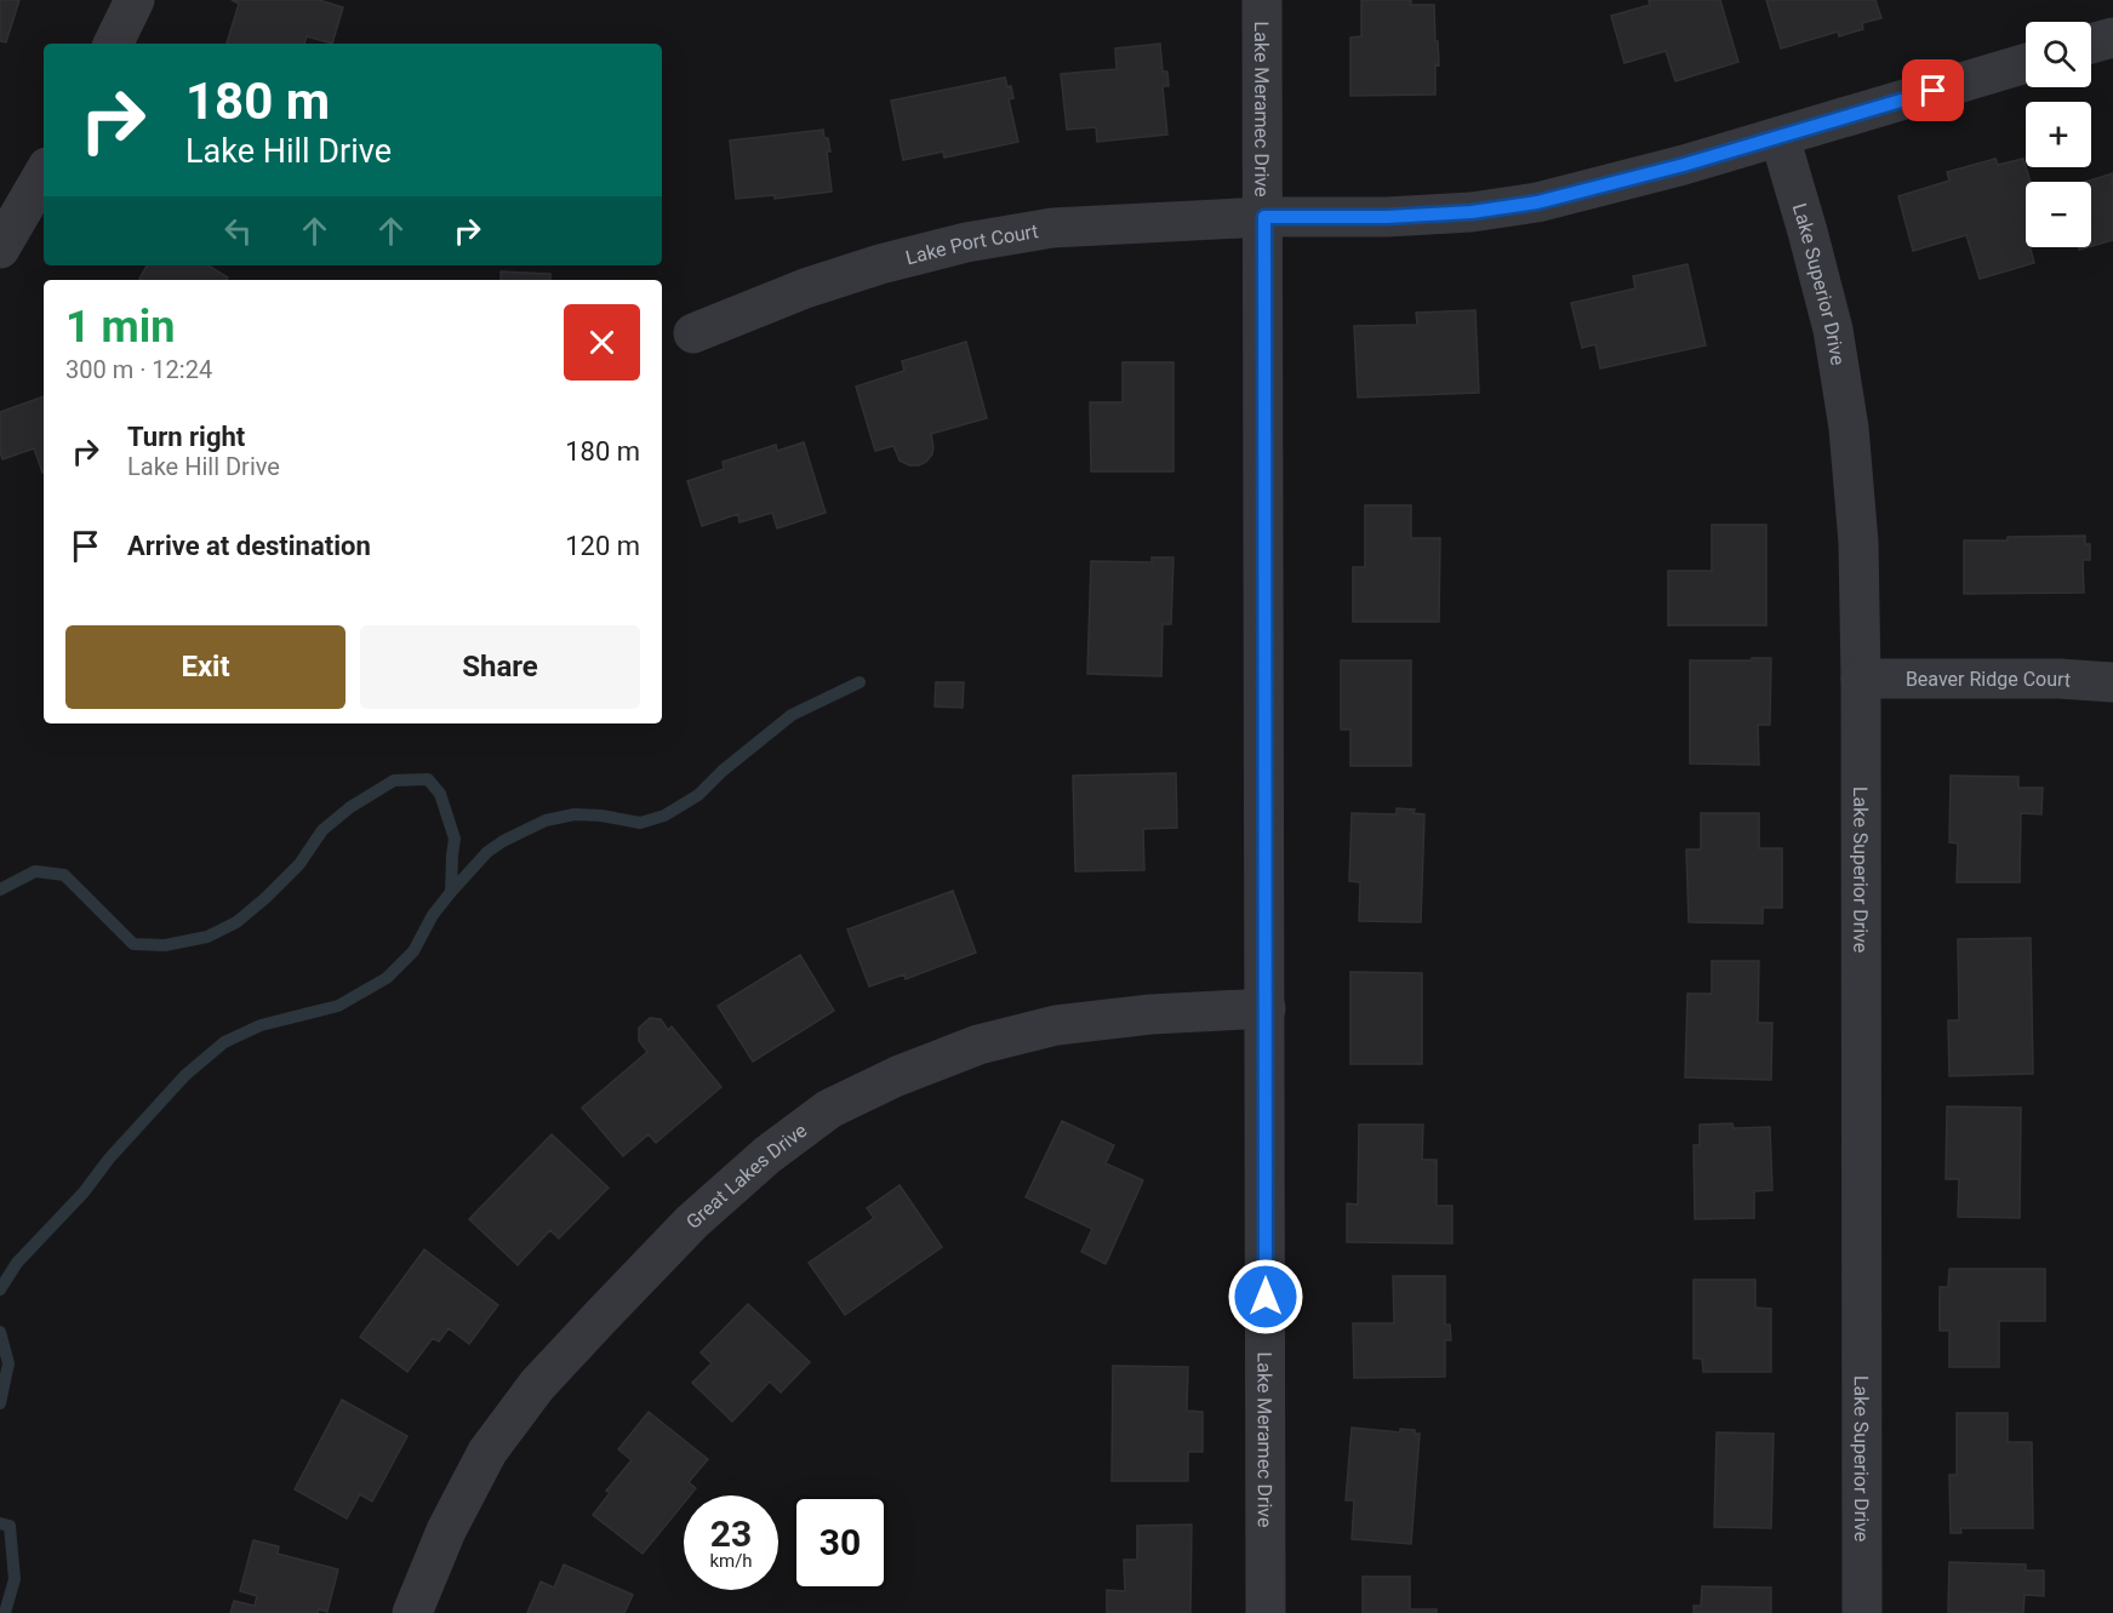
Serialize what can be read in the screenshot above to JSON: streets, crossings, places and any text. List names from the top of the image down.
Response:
{
  "streets": {
    "street": [
      "Lake Meramec Drive",
      "Lake Port Court",
      "Lake Superior Drive",
      "Beaver Ridge Court",
      "Great Lakes Drive"
    ]
  },
  "crossings": [
    ["Lake Meramec Drive", "Lake Port Court"],
    ["Lake Meramec Drive", "Great Lakes Drive"],
    ["Lake Port Court", "Lake Superior Drive"],
    ["Lake Superior Drive", "Beaver Ridge Court"]
  ],
  "page": {
    "map_buttons": ["+", "−"],
    "turn": ["180 m", "Lake Hill Drive"],
    "heading": ["1 min", "300 m · 12:24"],
    "list": [
      {
        "name": "Turn right",
        "note": "Lake Hill Drive",
        "value": "180 m"
      },
      {
        "name": "Arrive at destination",
        "value": "120 m"
      }
    ],
    "buttons": ["Exit", "Share"],
    "speed": "23 km/h",
    "limit": "30"
  }
}
